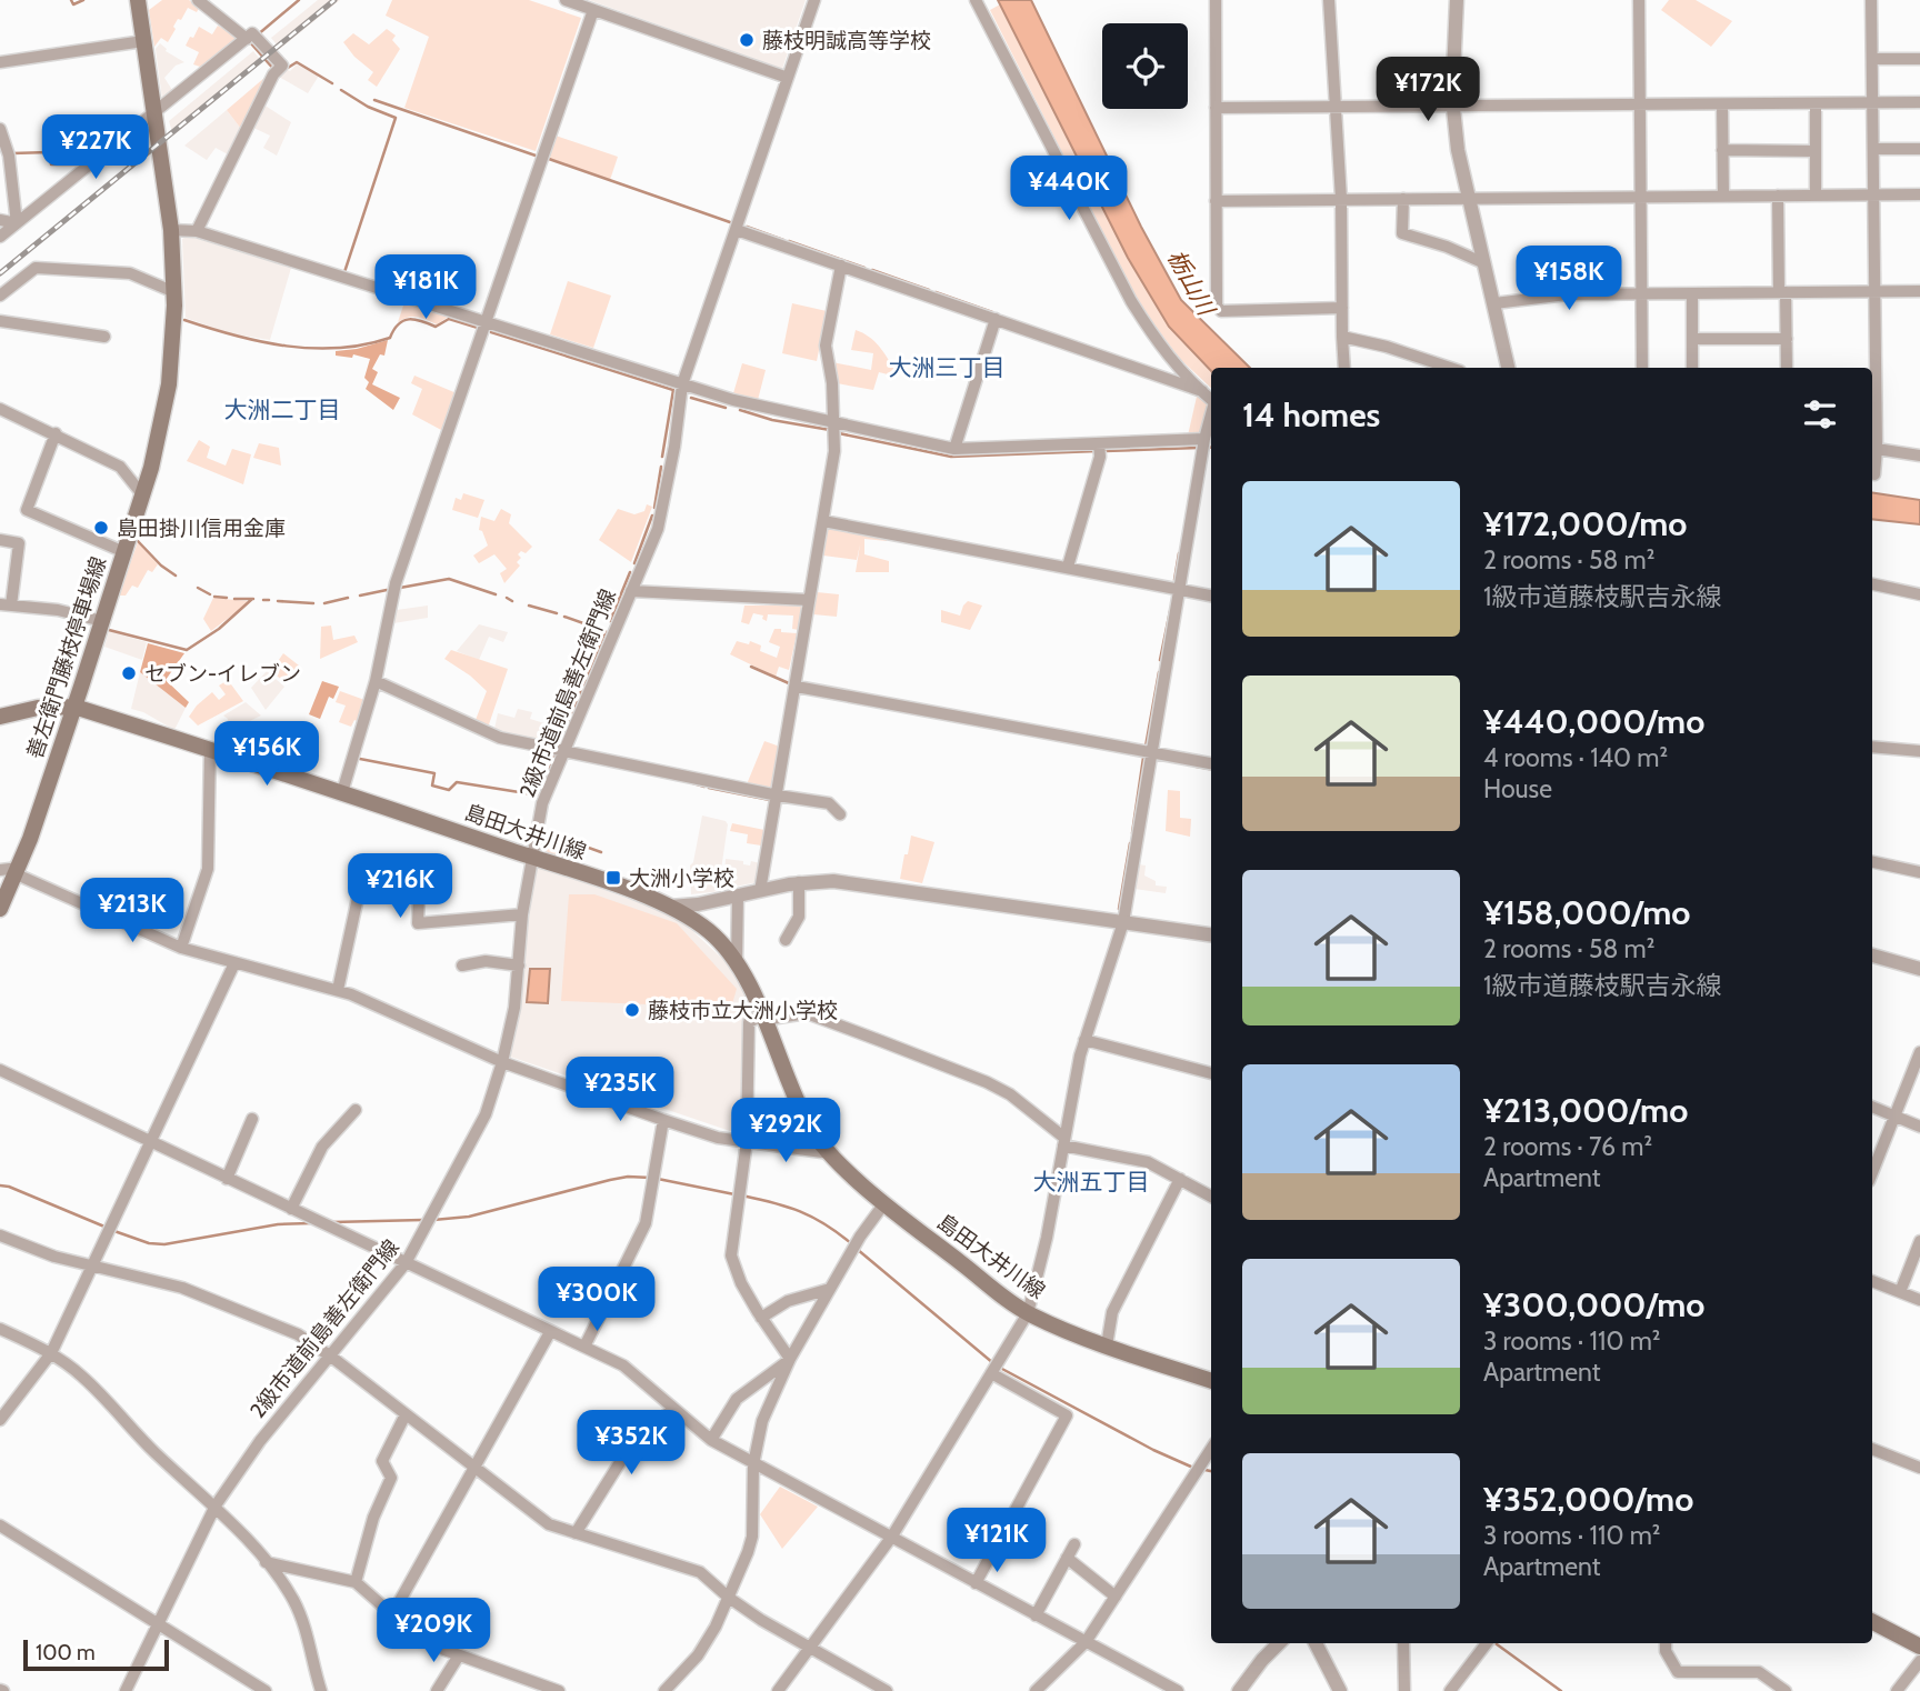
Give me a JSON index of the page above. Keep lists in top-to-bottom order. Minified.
{"streets":{"main road":["善左衛門藤枝停車場線","島田大井川線"],"street":["2級市道前島善左衛門線"]},"crossings":[["善左衛門藤枝停車場線","島田大井川線"],["2級市道前島善左衛門線","島田大井川線"]],"districts":["大洲三丁目","大洲二丁目","大洲五丁目"],"water":["栃山川"],"places":{"other":["藤枝明誠高等学校","島田掛川信用金庫","セブン-イレブン","藤枝市立大洲小学校"],"transit":["大洲小学校"]},"scale_bar":"100 m","page":{"price":["¥172K","¥227K","¥440K","¥158K","¥181K","¥156K","¥216K","¥213K","¥235K","¥292K","¥300K","¥352K","¥121K","¥209K"],"heading":"14 homes","list":[{"name":"¥172,000/mo","note":"2 rooms · 58 m² · 1級市道藤枝駅吉永線"},{"name":"¥440,000/mo","note":"4 rooms · 140 m² · House"},{"name":"¥158,000/mo","note":"2 rooms · 58 m² · 1級市道藤枝駅吉永線"},{"name":"¥213,000/mo","note":"2 rooms · 76 m² · Apartment"},{"name":"¥300,000/mo","note":"3 rooms · 110 m² · Apartment"},{"name":"¥352,000/mo","note":"3 rooms · 110 m² · Apartment"}],"scale":"100 m"}}
